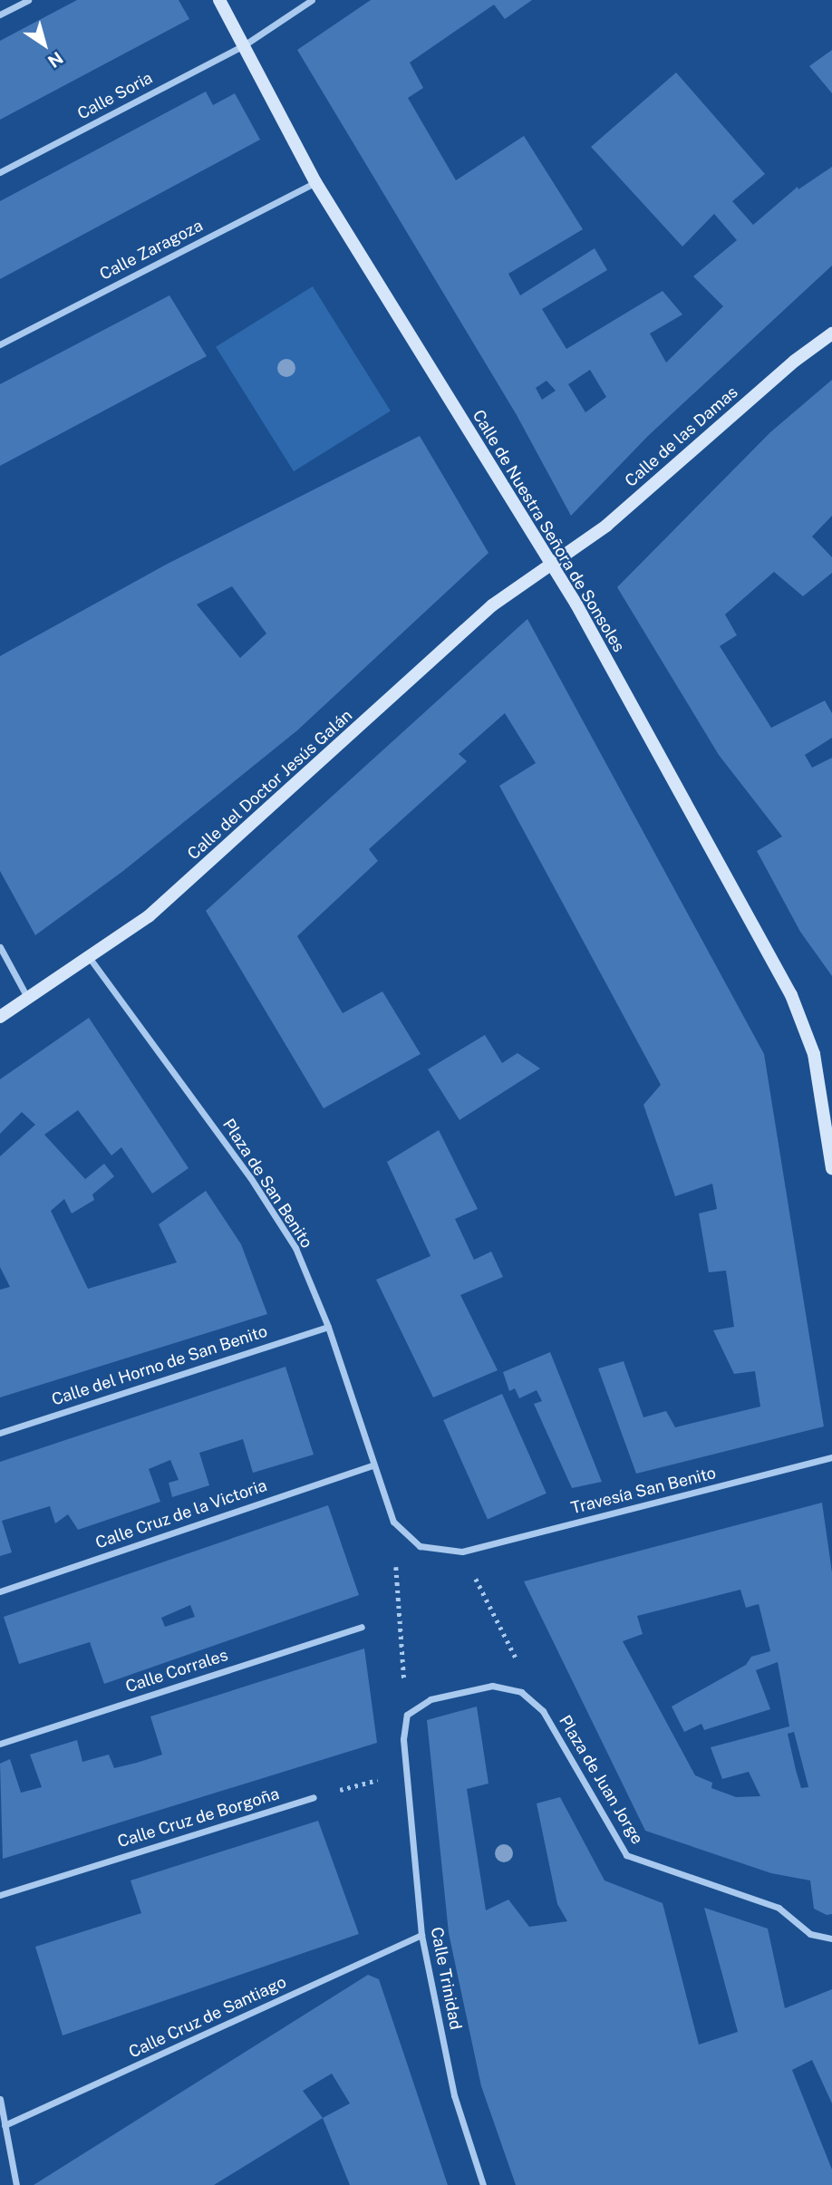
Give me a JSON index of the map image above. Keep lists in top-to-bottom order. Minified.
{"streets":{"street":["Calle Soria","Calle Zaragoza","Calle de las Damas","Calle de Nuestra Señora de Sonsoles","Calle del Doctor Jesús Galán","Plaza de San Benito","Calle del Horno de San Benito","Travesía San Benito","Calle Cruz de la Victoria","Calle Corrales","Plaza de Juan Jorge","Calle Cruz de Borgoña","Calle Trinidad","Calle Cruz de Santiago"]},"crossings":[["Calle Soria","Calle de Nuestra Señora de Sonsoles"],["Calle Zaragoza","Calle de Nuestra Señora de Sonsoles"],["Calle de las Damas","Calle de Nuestra Señora de Sonsoles"],["Calle de las Damas","Calle del Doctor Jesús Galán"],["Calle de Nuestra Señora de Sonsoles","Calle del Doctor Jesús Galán"],["Calle del Doctor Jesús Galán","Plaza de San Benito"],["Plaza de San Benito","Calle del Horno de San Benito"],["Plaza de San Benito","Travesía San Benito"],["Plaza de San Benito","Calle Cruz de la Victoria"],["Calle Trinidad","Calle Cruz de Santiago"]],"north":"bottom right"}
